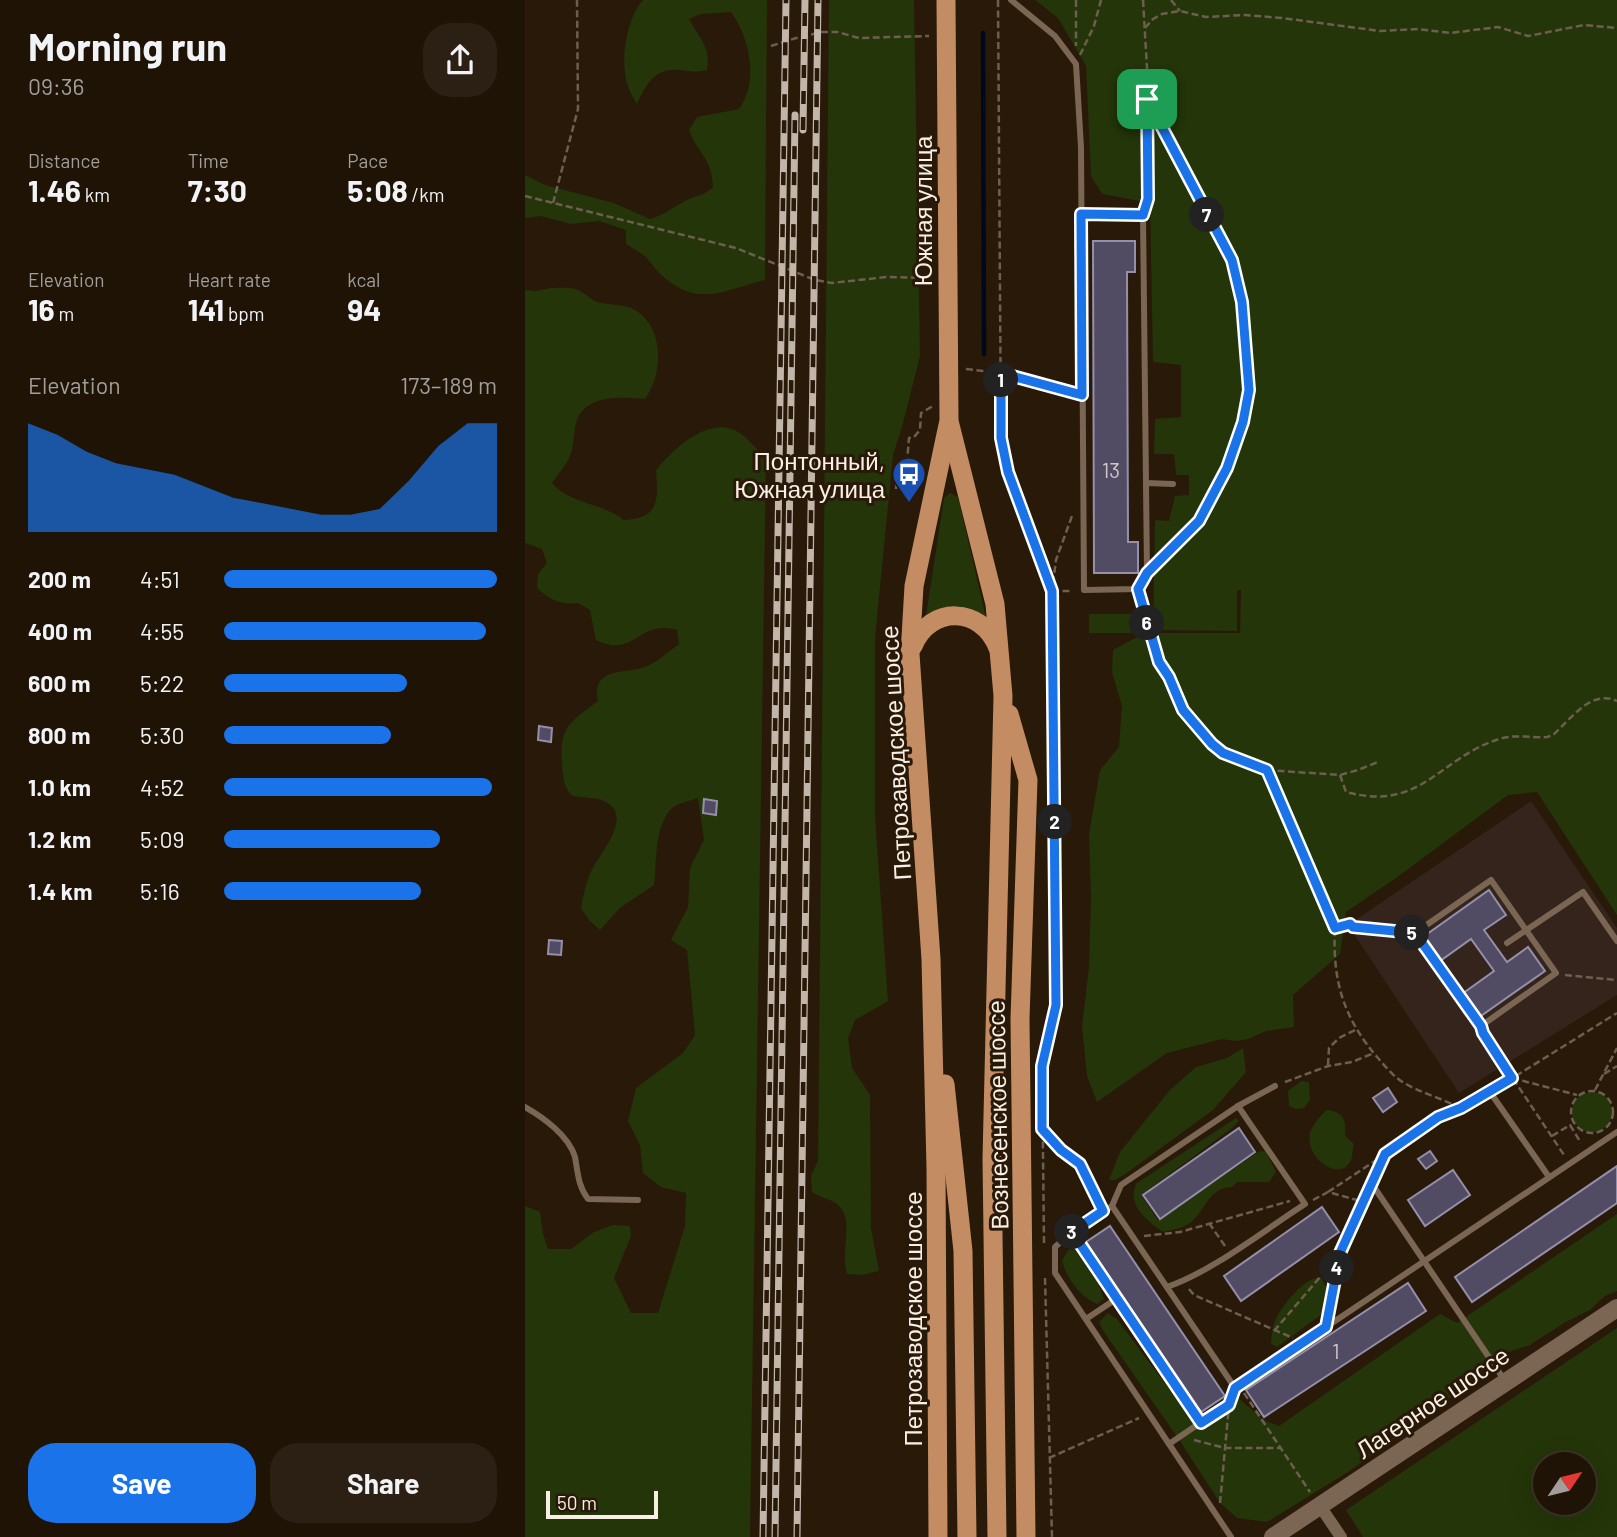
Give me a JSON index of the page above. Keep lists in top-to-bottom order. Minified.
{"streets":{"main road":["Южная улица","Петрозаводское шоссе","Вознесенское шоссе"],"street":["Лагерное шоссе"]},"crossings":[["Южная улица","Петрозаводское шоссе"],["Петрозаводское шоссе","Вознесенское шоссе"]],"places":{"bus stop":["Понтонный, Южная улица"]},"house_numbers":["13","1"],"scale_bar":"50 m","north":"top right","page":{"heading":["Morning run","09:36"],"stats":[["Distance","1.46 km"],["Time","7:30"],["Pace","5:08 /km"],["Elevation","16 m"],["Heart rate","141 bpm"],["kcal","94"]],"pins":["7","1","6","2","5","3","4"],"chart":["Elevation","173–189 m"],"list":[{"name":"200 m","note":"4:51"},{"name":"400 m","note":"4:55"},{"name":"600 m","note":"5:22"},{"name":"800 m","note":"5:30"},{"name":"1.0 km","note":"4:52"},{"name":"1.2 km","note":"5:09"},{"name":"1.4 km","note":"5:16"}],"buttons":["Save","Share"],"scale":"50 m"}}
